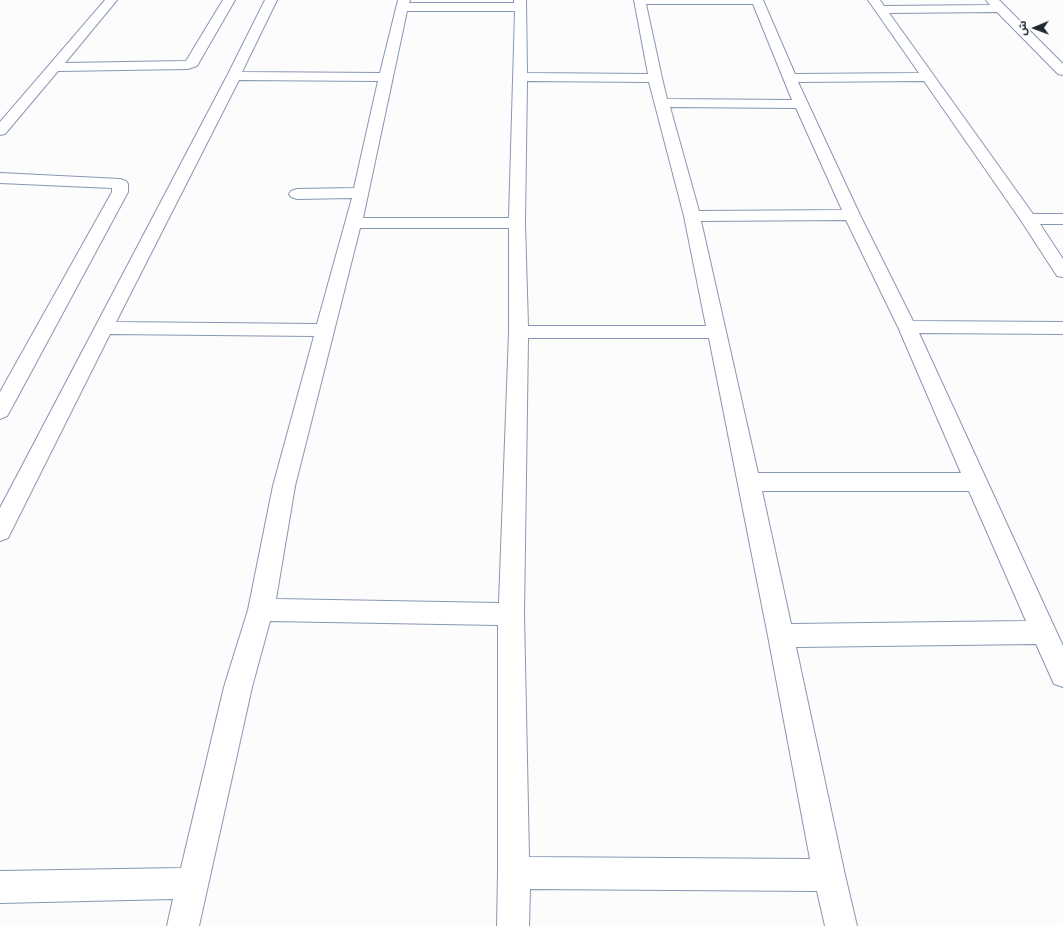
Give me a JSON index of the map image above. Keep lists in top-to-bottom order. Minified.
{"north":"left"}
